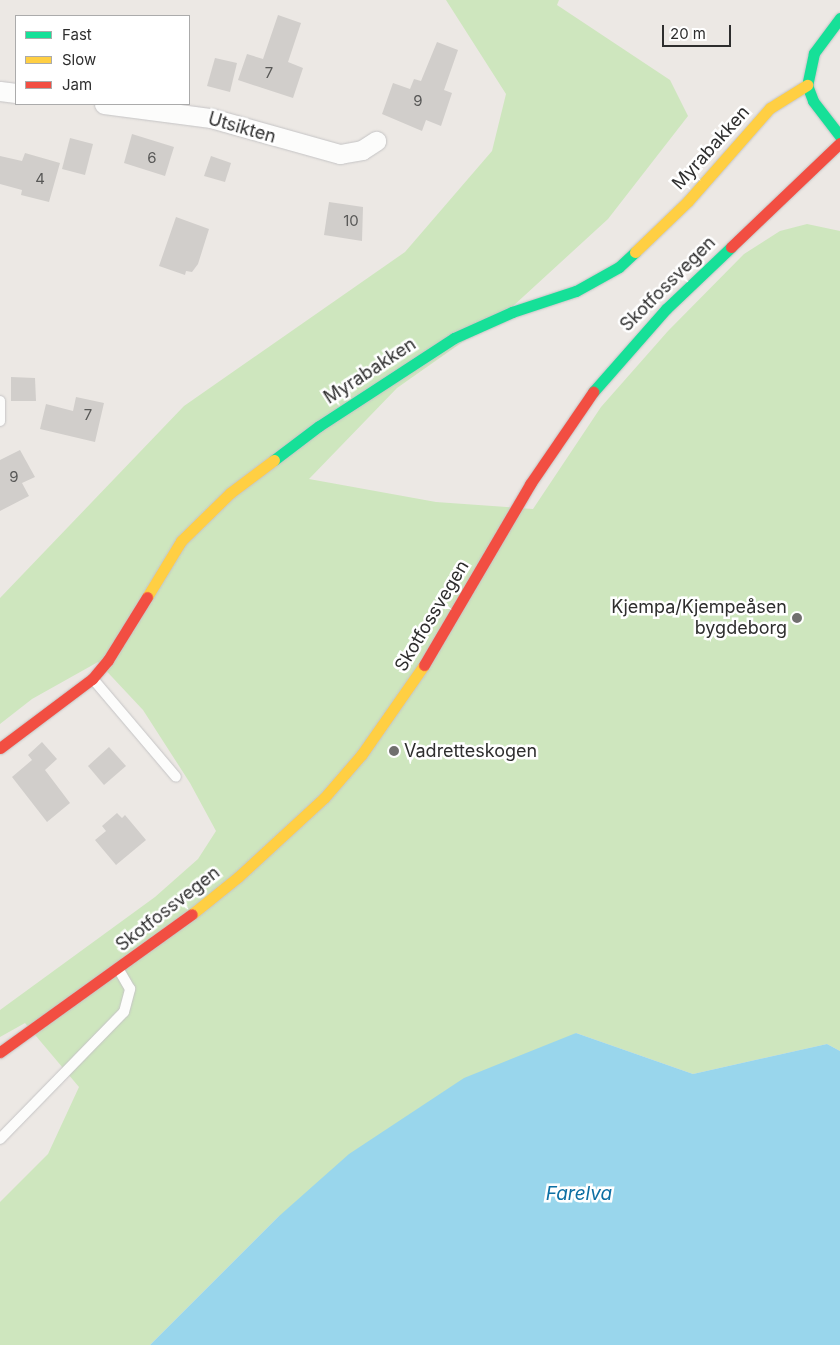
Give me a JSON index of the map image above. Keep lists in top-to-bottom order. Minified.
{"streets":{"main road":["Myrabakken","Skotfossvegen"],"street":["Utsikten"]},"water":["Farelva"],"places":["Kjempa/Kjempeåsen bygdeborg","Vadretteskogen"],"house_numbers":["7","9","6","4","10","7","9"],"legend":["Fast","Slow","Jam"],"scale_bar":"20 m"}
